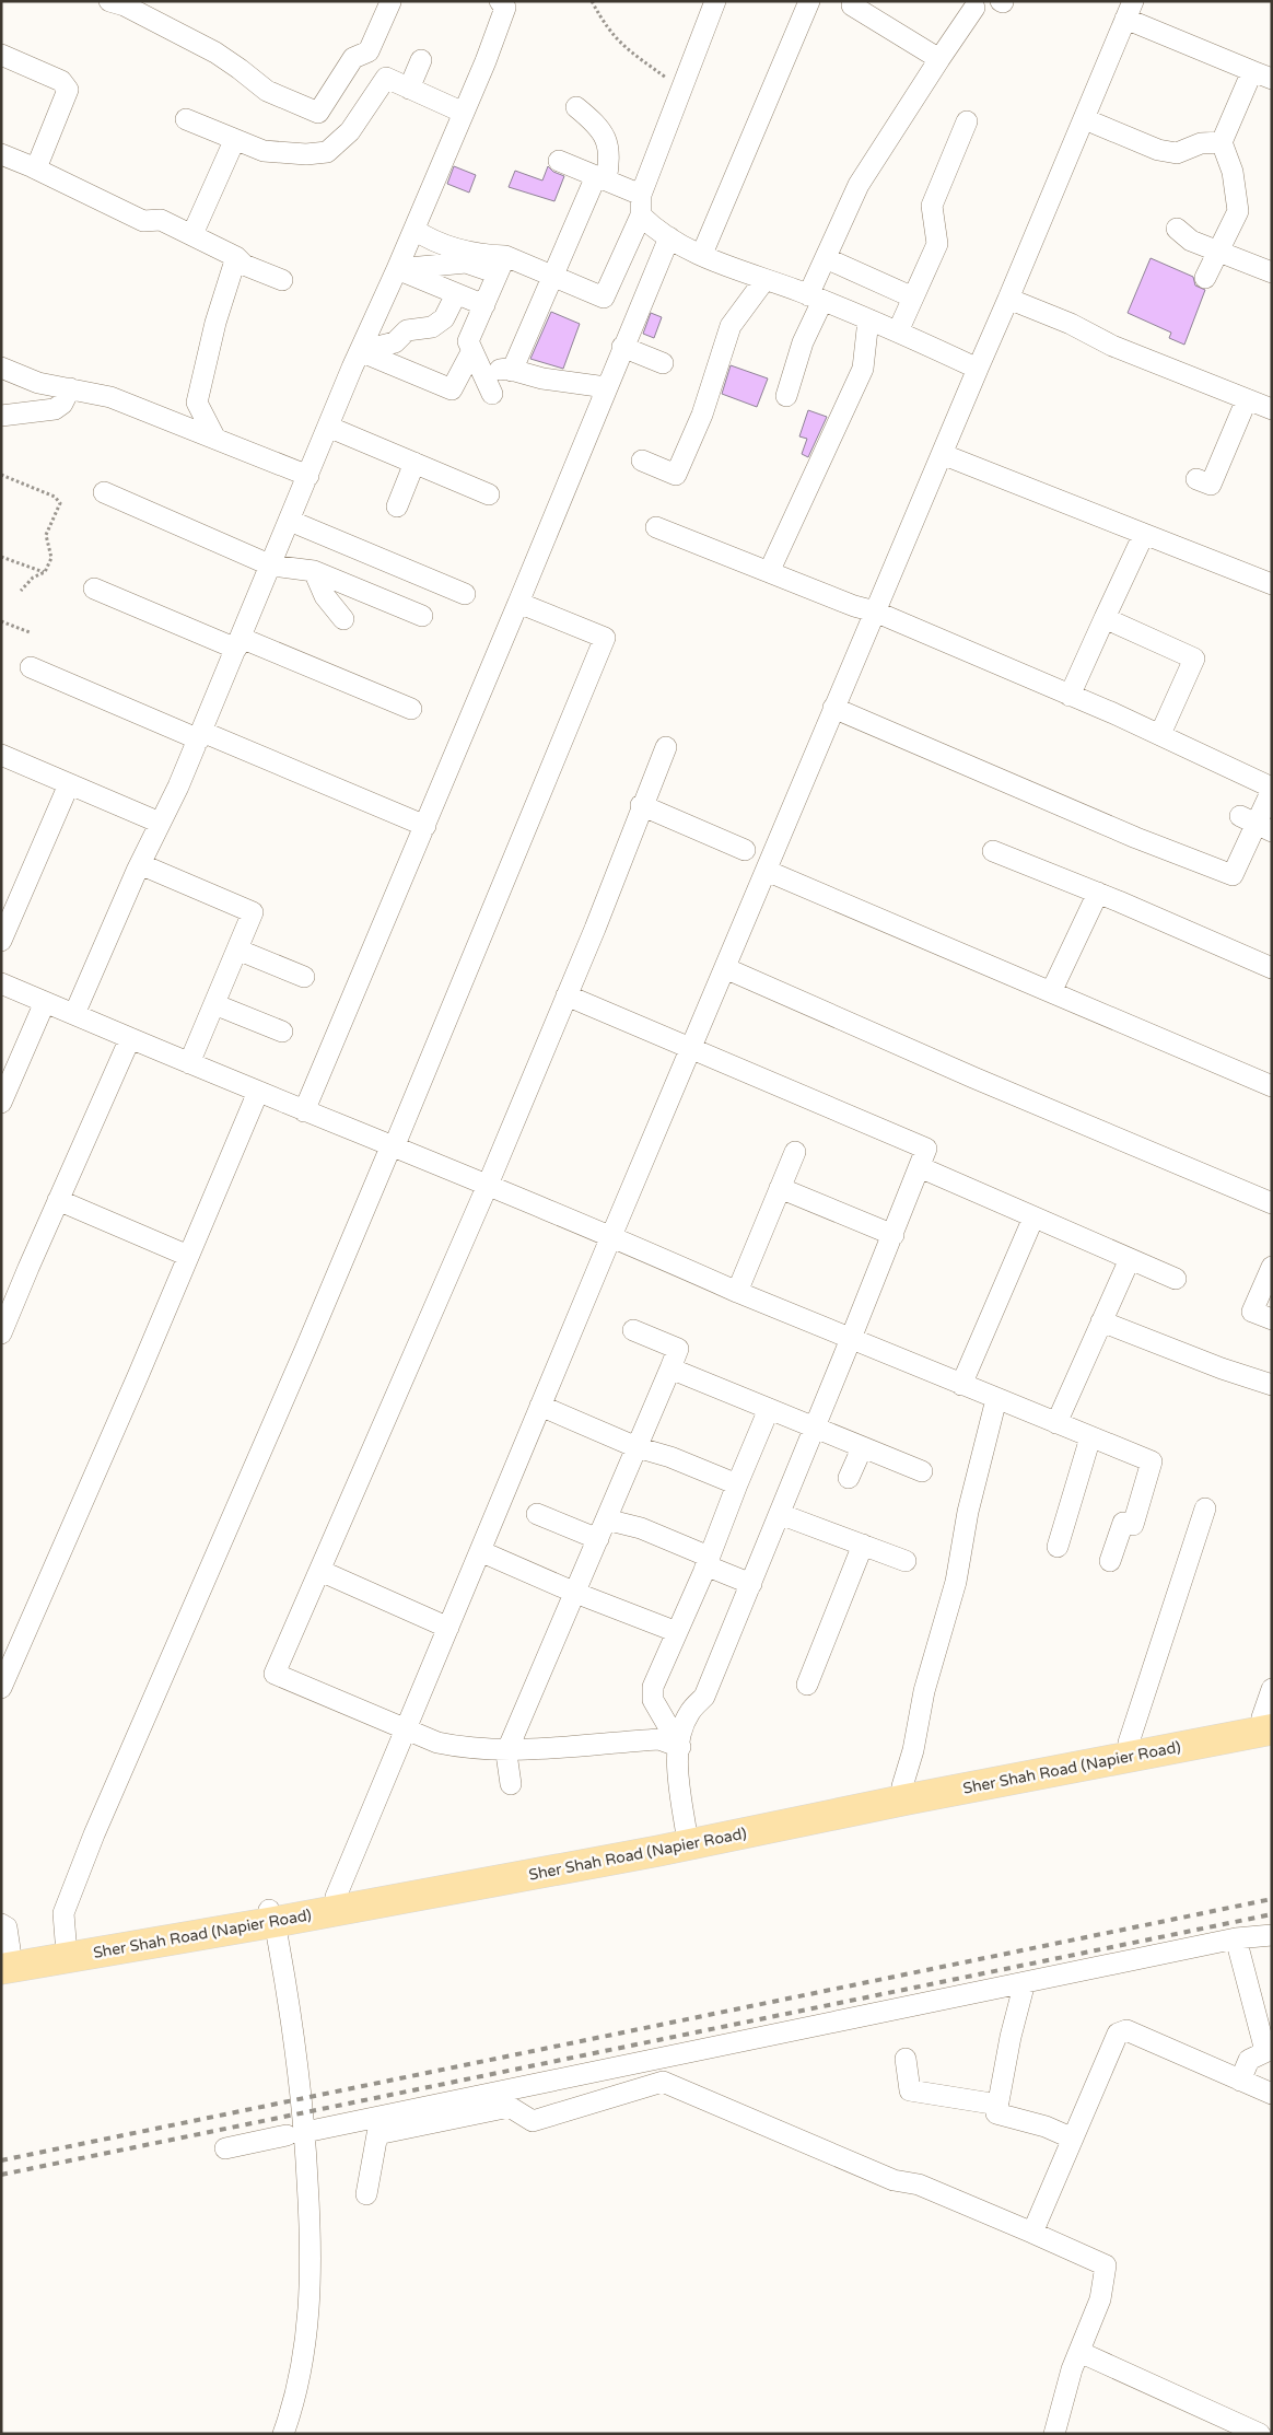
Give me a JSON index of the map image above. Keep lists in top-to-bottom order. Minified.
{"streets":{"main road":["Sher Shah Road (Napier Road)"]}}
